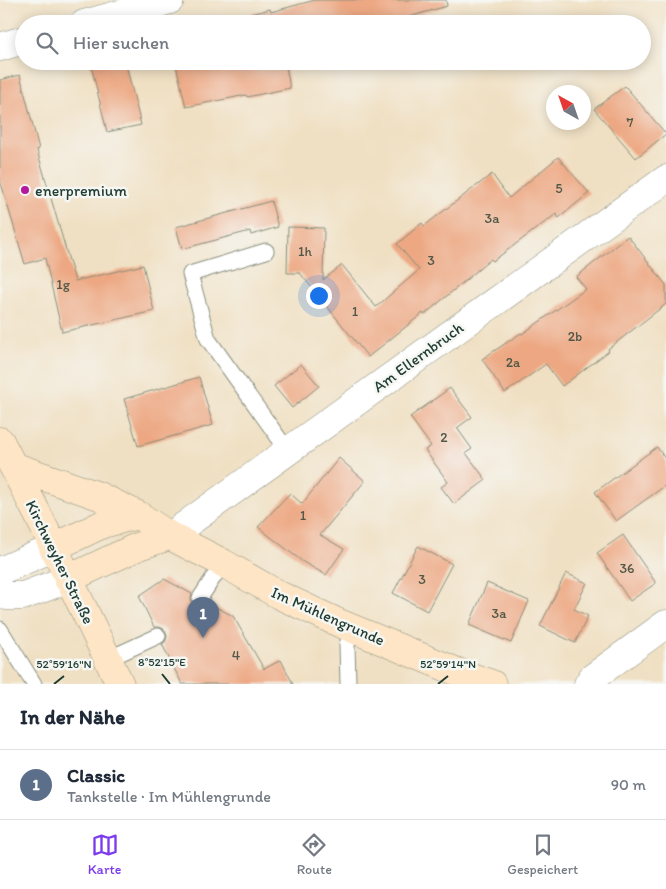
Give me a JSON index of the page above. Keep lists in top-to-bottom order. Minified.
{"streets":{"main road":["Kirchweyher Straße","Im Mühlengrunde"],"street":["Am Ellernbruch"]},"crossings":[["Am Ellernbruch","Im Mühlengrunde"],["Kirchweyher Straße","Im Mühlengrunde"]],"places":["enerpremium"],"house_numbers":["7","5","3a","1h","3","1g","1","2b","2a","2","1","36","3","3a","4"],"north":"top left","page":{"search":"Hier suchen","pins":"1","heading":"In der Nähe","list":[{"mark":"1","name":"Classic","note":"Tankstelle · Im Mühlengrunde","value":"90 m"}],"nav":["Karte","Route","Gespeichert"]},"coordinates":["8°52'15\"E","52°59'16\"N","52°59'14\"N"]}
